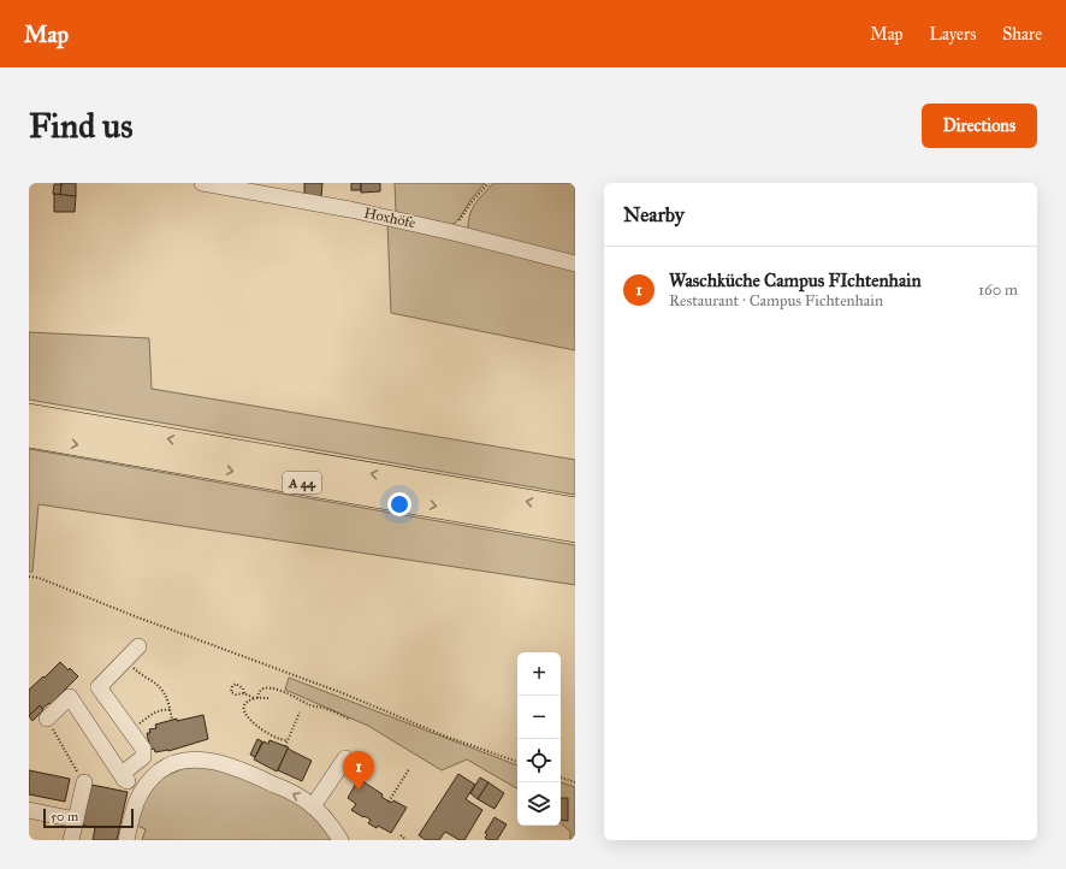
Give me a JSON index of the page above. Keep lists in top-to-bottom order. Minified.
{"streets":{"highway":["A 44"],"street":["Hoxhöfe"]},"scale_bar":"50 m","page":{"header":"Map","nav":["Map","Layers","Share"],"buttons":"Directions","title":"Find us","heading":"Nearby","list":[{"mark":"1","name":"Waschküche Campus FIchtenhain","note":"Restaurant · Campus Fichtenhain","value":"160 m"}],"map_buttons":["+","−"],"pins":"1","scale":"50 m"}}
